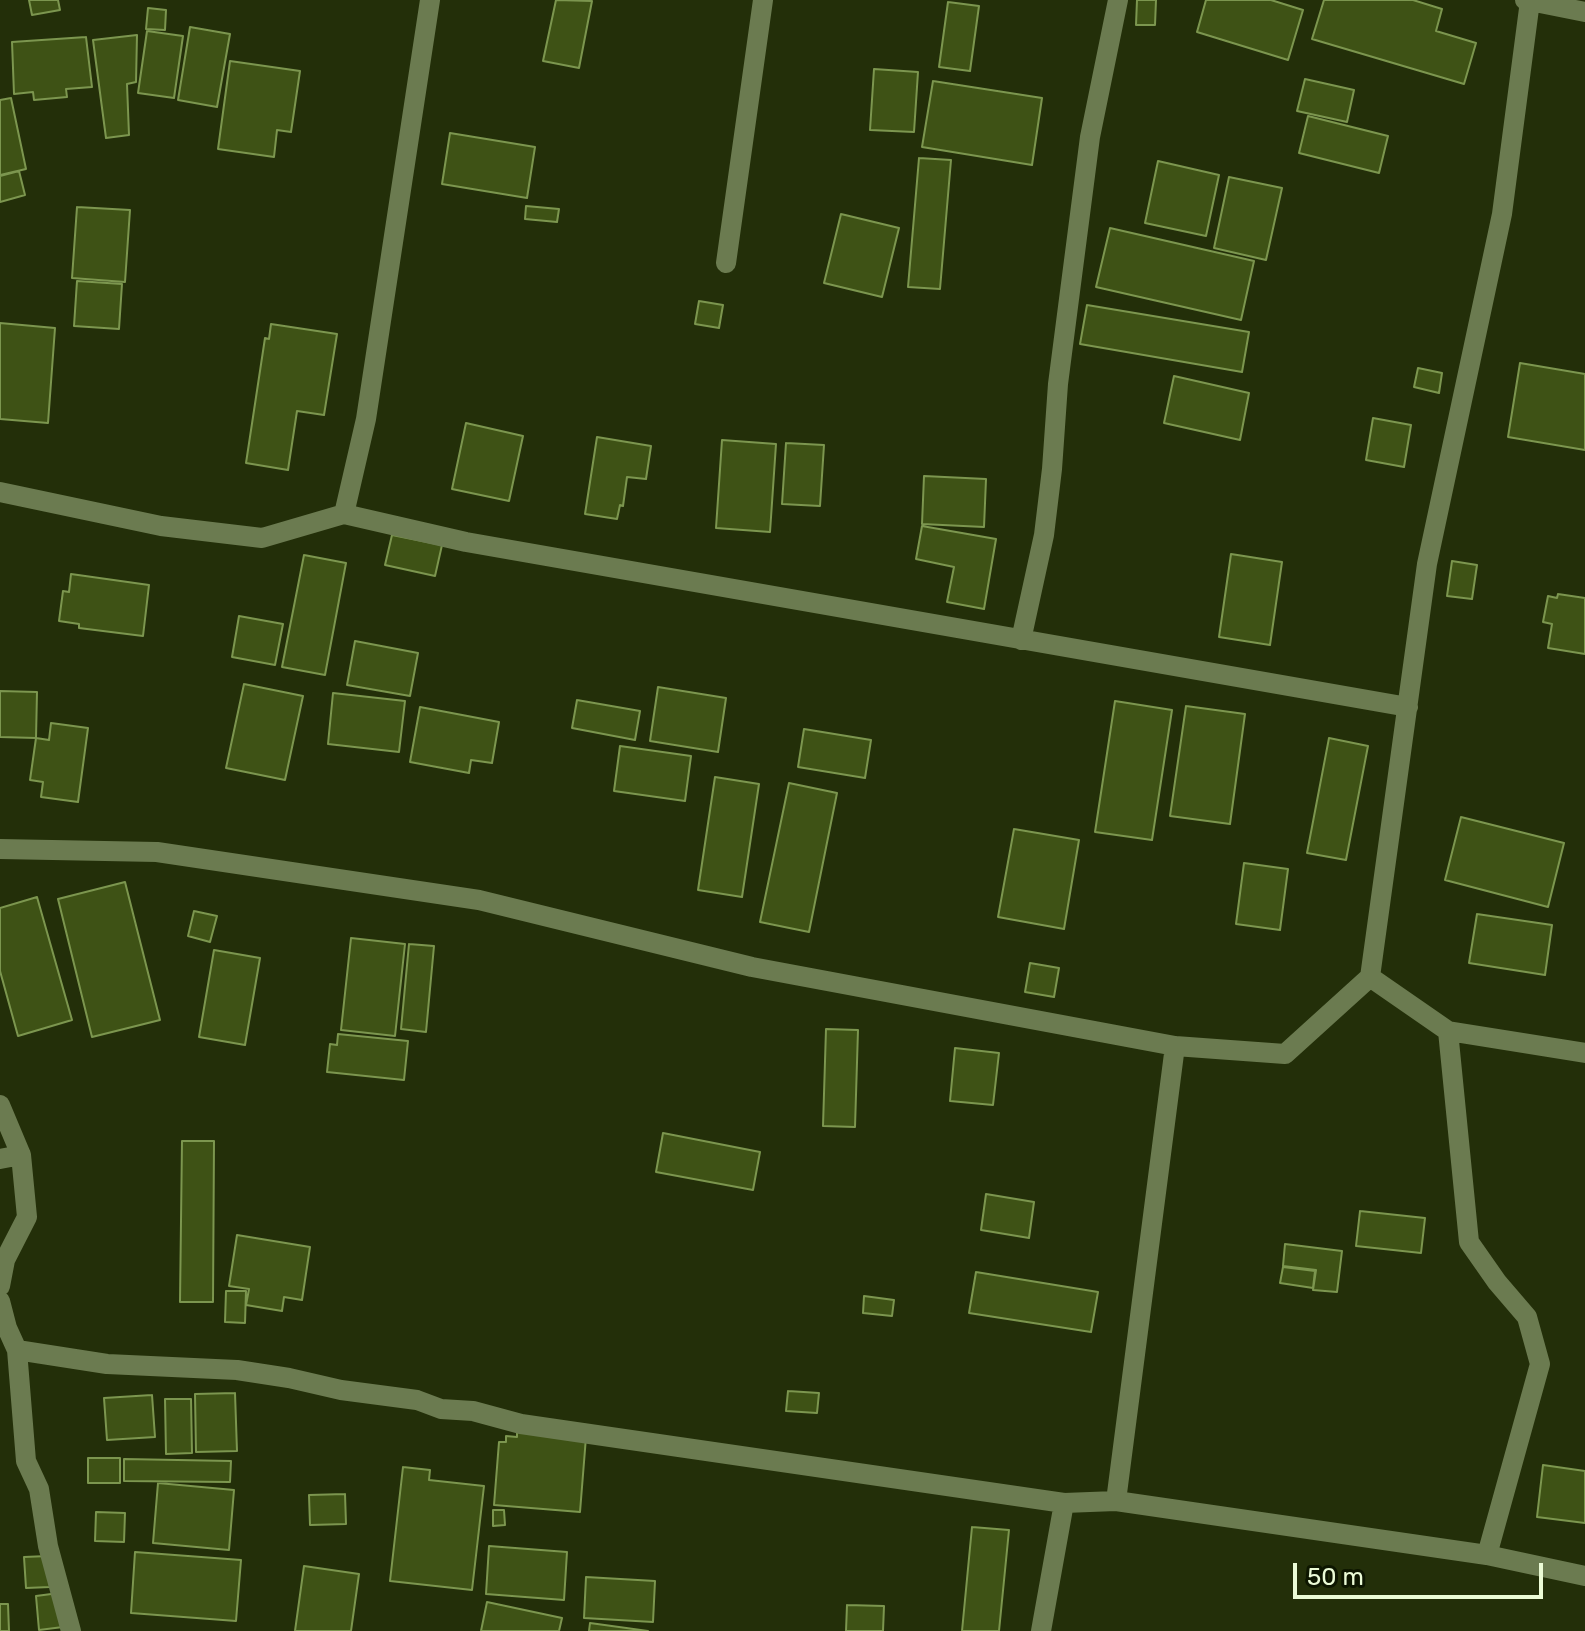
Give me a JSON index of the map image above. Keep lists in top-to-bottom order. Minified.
{"scale_bar":"50 m"}
